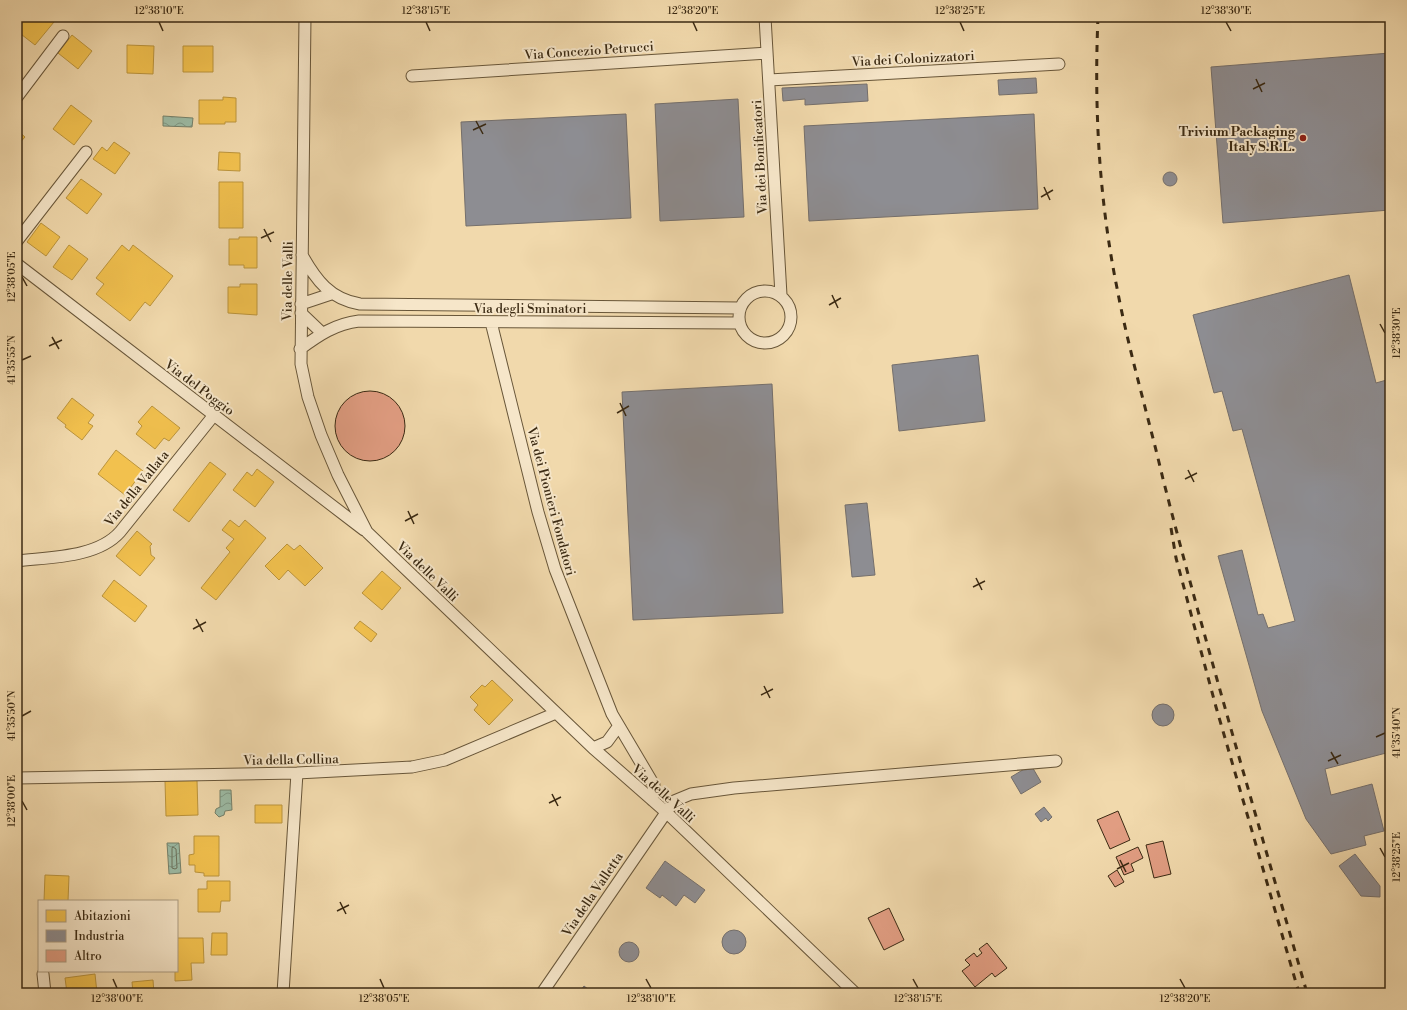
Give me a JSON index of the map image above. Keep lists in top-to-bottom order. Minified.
{"streets":{"street":["Via Concezio Petrucci","Via dei Colonizzatori","Via dei Bonificatori","Via delle Valli","Via degli Sminatori","Via del Poggio","Via della Vallata","Via dei Pionieri Fondatori","Via della Collina","Via della Valletta"]},"crossings":[["Via Concezio Petrucci","Via dei Bonificatori"],["Via dei Colonizzatori","Via dei Bonificatori"],["Via dei Bonificatori","Via degli Sminatori"],["Via delle Valli","Via degli Sminatori"],["Via delle Valli","Via del Poggio"],["Via delle Valli","Via dei Pionieri Fondatori"],["Via delle Valli","Via della Collina"],["Via delle Valli","Via della Valletta"],["Via degli Sminatori","Via dei Pionieri Fondatori"],["Via del Poggio","Via della Vallata"]],"places":["Trivium Packaging Italy S.R.L."],"legend":["Abitazioni","Industria","Altro"],"coordinates":["12°38'10\"E","12°38'15\"E","12°38'20\"E","12°38'25\"E","12°38'30\"E","12°38'05\"E","41°35'55\"N","41°35'50\"N","41°35'40\"N","12°38'00\"E"]}
